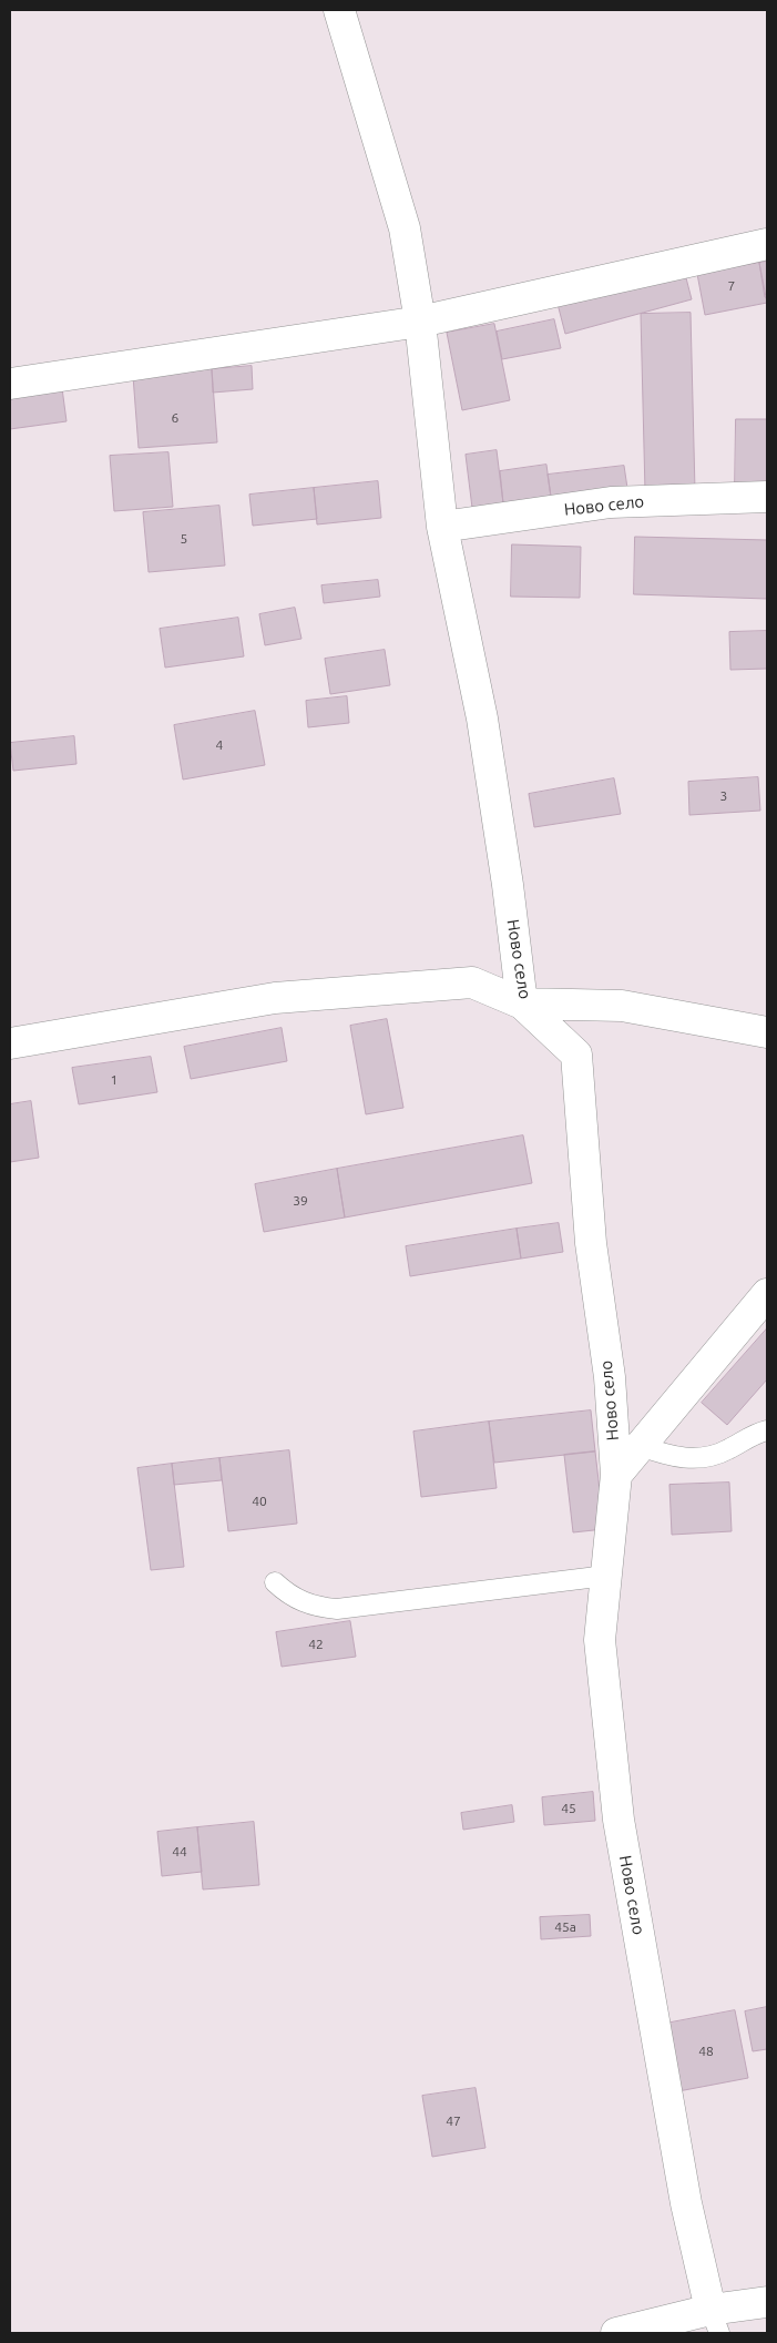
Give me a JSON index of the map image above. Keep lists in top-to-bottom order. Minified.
{"streets":{"street":["Ново село"]},"house_numbers":["7","6","5","4","3","1","39","40","42","45","44","45a","48","47"]}
